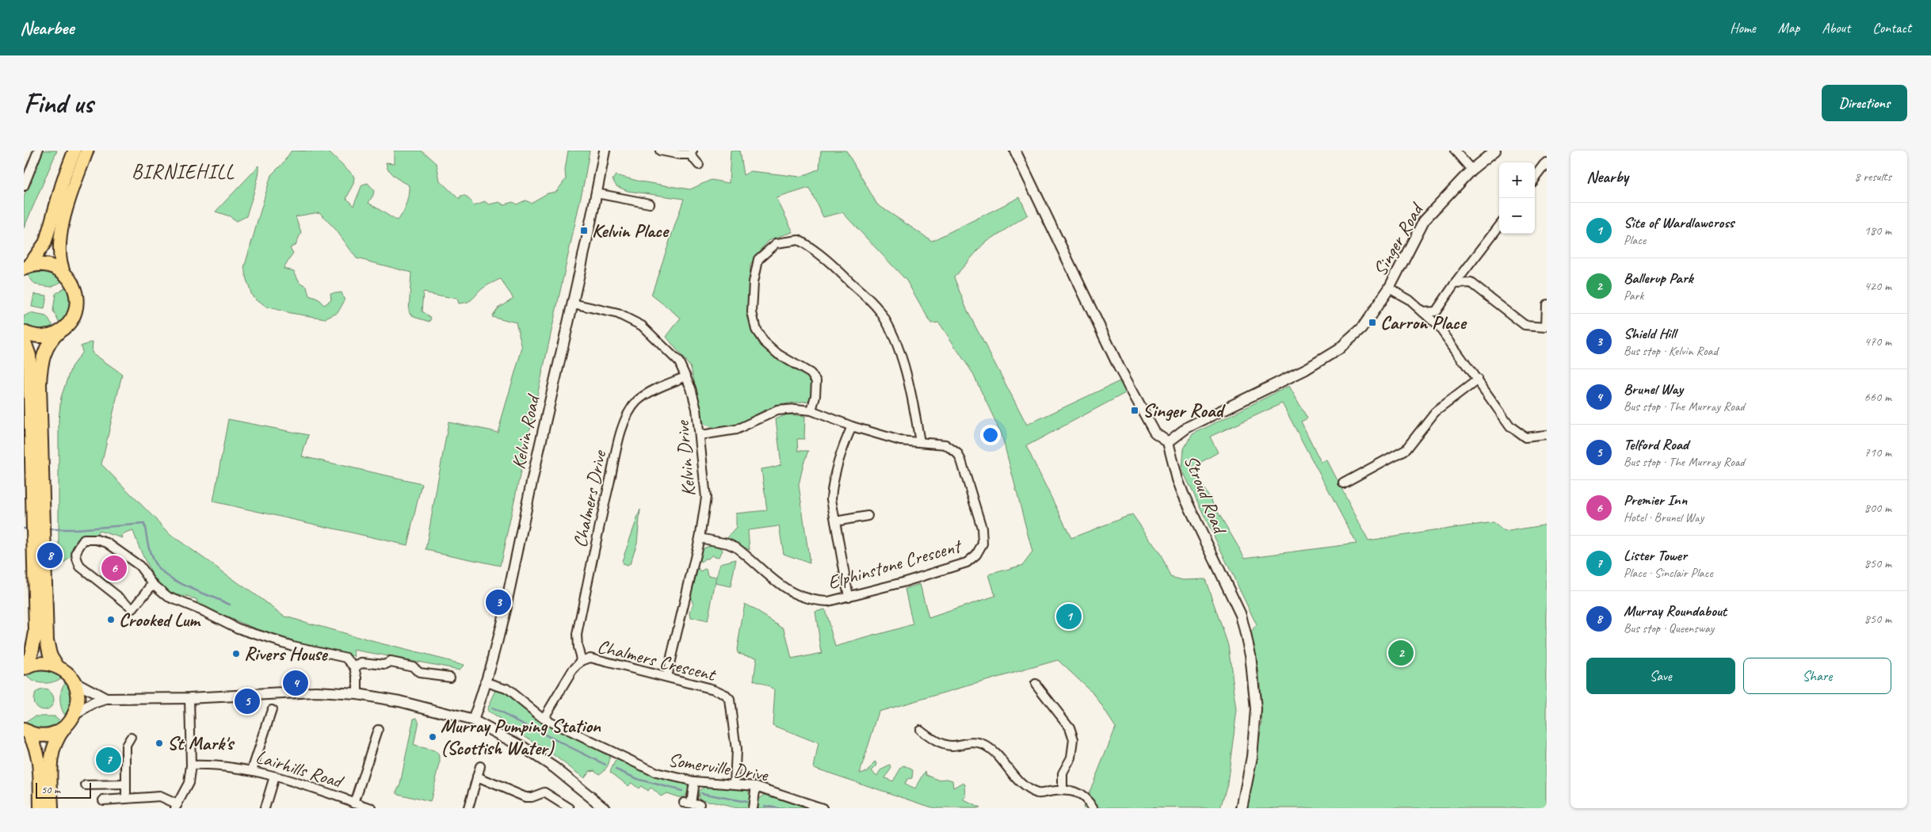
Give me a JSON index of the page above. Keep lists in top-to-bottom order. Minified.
{"streets":{"street":["Singer Road","Kelvin Road","Kelvin Drive","Stroud Road","Chalmers Drive","Elphinstone Crescent","Chalmers Crescent","Somerville Drive","Lairhills Road"]},"crossings":[["Singer Road","Stroud Road"],["Kelvin Road","Kelvin Drive"],["Kelvin Road","Somerville Drive"],["Kelvin Drive","Chalmers Drive"],["Kelvin Drive","Elphinstone Crescent"],["Kelvin Drive","Chalmers Crescent"],["Chalmers Drive","Chalmers Crescent"],["Chalmers Crescent","Somerville Drive"]],"districts":["BIRNIEHILL"],"places":{"transit":["Kelvin Place","Carron Place","Singer Road"],"other":["Crooked Lum","Rivers House","Murray Pumping Station (Scottish Water)","St Mark's"]},"scale_bar":"50 m","page":{"header":"Nearbee","nav":["Home","Map","About","Contact"],"buttons":["Directions",["Save","Share"]],"title":"Find us","heading":["Nearby","8 results"],"map_buttons":["+","−"],"list":[{"mark":"1","name":"Site of Wardlawcross","note":"Place","value":"180 m"},{"mark":"2","name":"Ballerup Park","note":"Park","value":"420 m"},{"mark":"3","name":"Shield Hill","note":"Bus stop · Kelvin Road","value":"470 m"},{"mark":"4","name":"Brunel Way","note":"Bus stop · The Murray Road","value":"660 m"},{"mark":"5","name":"Telford Road","note":"Bus stop · The Murray Road","value":"710 m"},{"mark":"6","name":"Premier Inn","note":"Hotel · Brunel Way","value":"800 m"},{"mark":"7","name":"Lister Tower","note":"Place · Sinclair Place","value":"850 m"},{"mark":"8","name":"Murray Roundabout","note":"Bus stop · Queensway","value":"850 m"}],"pins":["8","6","3","1","2","4","5","7"],"scale":"50 m"}}
